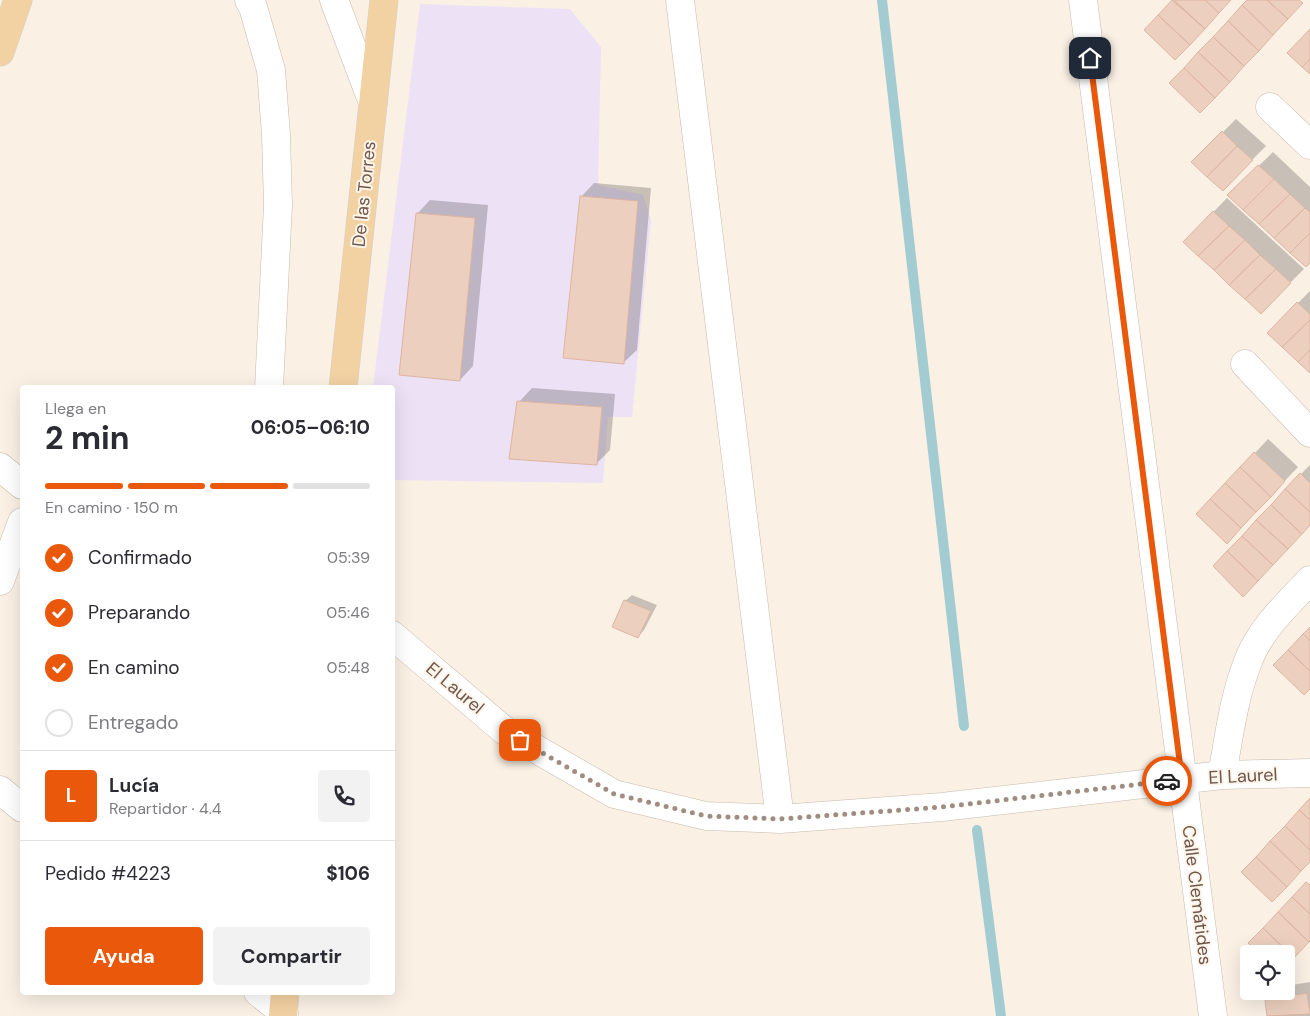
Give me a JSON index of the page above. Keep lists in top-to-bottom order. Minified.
{"streets":{"main road":["De las Torres"],"street":["El Laurel","Calle Clemátides"]},"crossings":[["El Laurel","Calle Clemátides"]],"page":{"heading":["2 min","Llega en","06:05–06:10"],"panel":["Lucía","Repartidor · 4.4","Pedido #4223","$106"],"bar":"En camino · 150 m","list":[["Confirmado","05:39"],["Preparando","05:46"],["En camino","05:48"],"Entregado"],"round":"L","buttons":["Ayuda","Compartir"]}}
